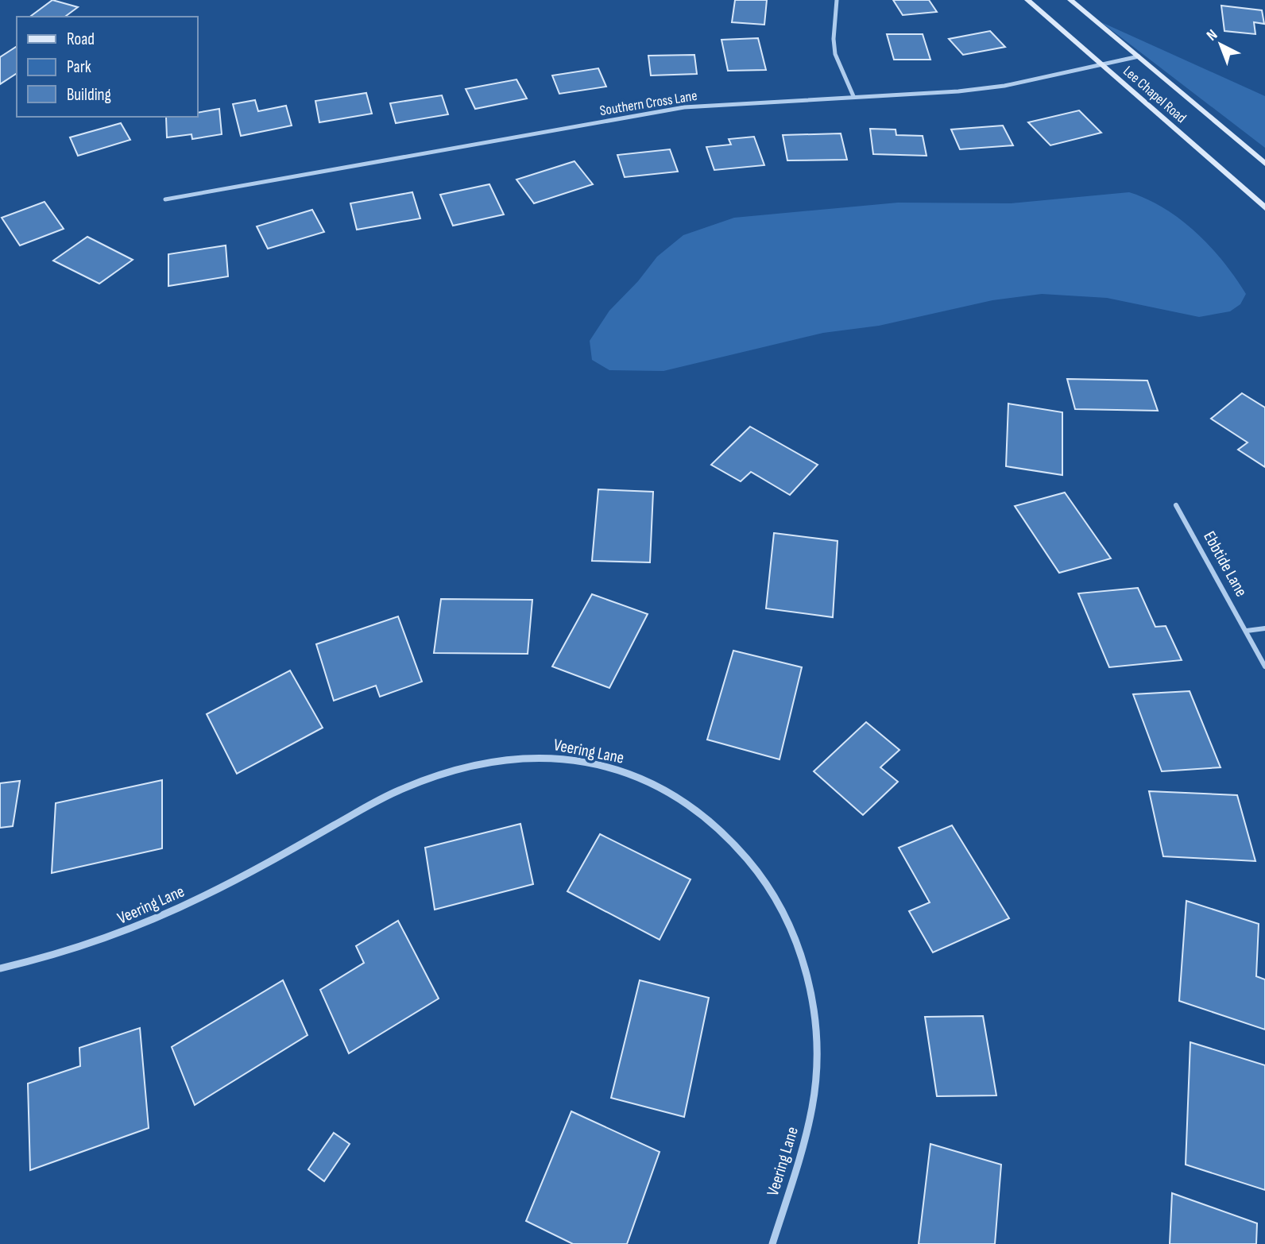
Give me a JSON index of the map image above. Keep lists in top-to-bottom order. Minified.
{"streets":{"main road":["Lee Chapel Road"],"street":["Southern Cross Lane","Ebbtide Lane","Veering Lane"]},"crossings":[["Lee Chapel Road","Southern Cross Lane"]],"legend":["Road","Park","Building"],"north":"top left"}
